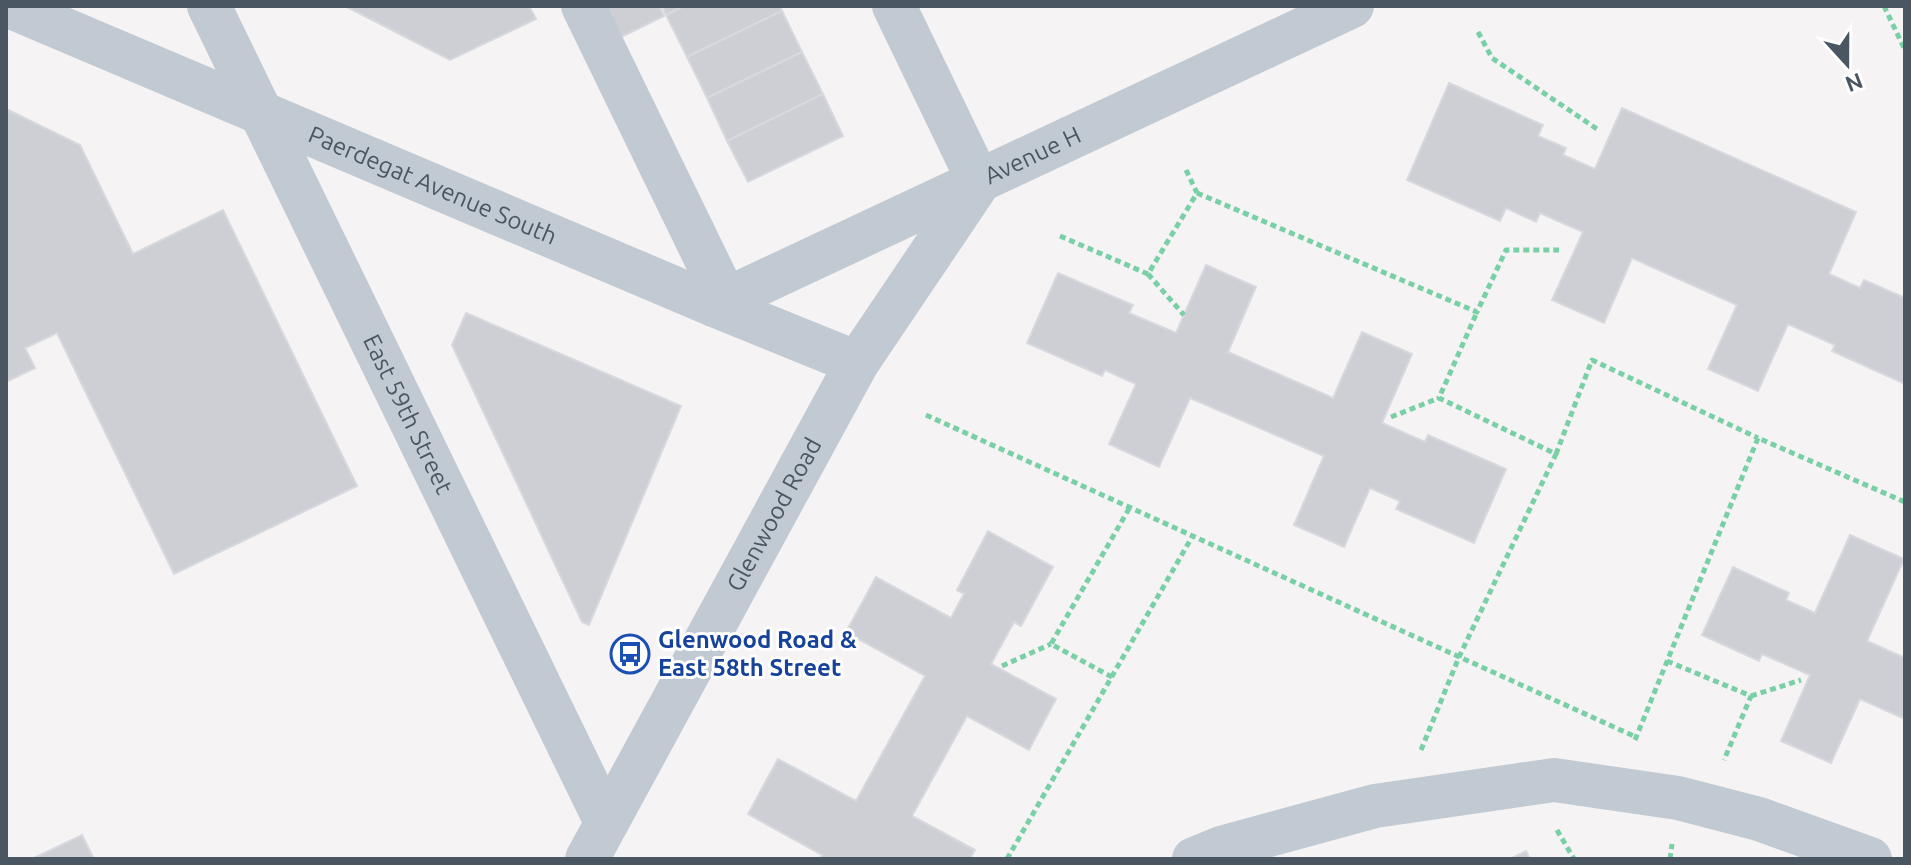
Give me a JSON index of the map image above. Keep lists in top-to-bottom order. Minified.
{"streets":{"street":["Avenue H","Paerdegat Avenue South","East 59th Street","Glenwood Road"]},"crossings":[["Avenue H","Paerdegat Avenue South"],["Avenue H","Glenwood Road"],["Paerdegat Avenue South","East 59th Street"],["Paerdegat Avenue South","Glenwood Road"],["East 59th Street","Glenwood Road"]],"places":{"bus stop":["Glenwood Road & East 58th Street"]},"north":"bottom"}
